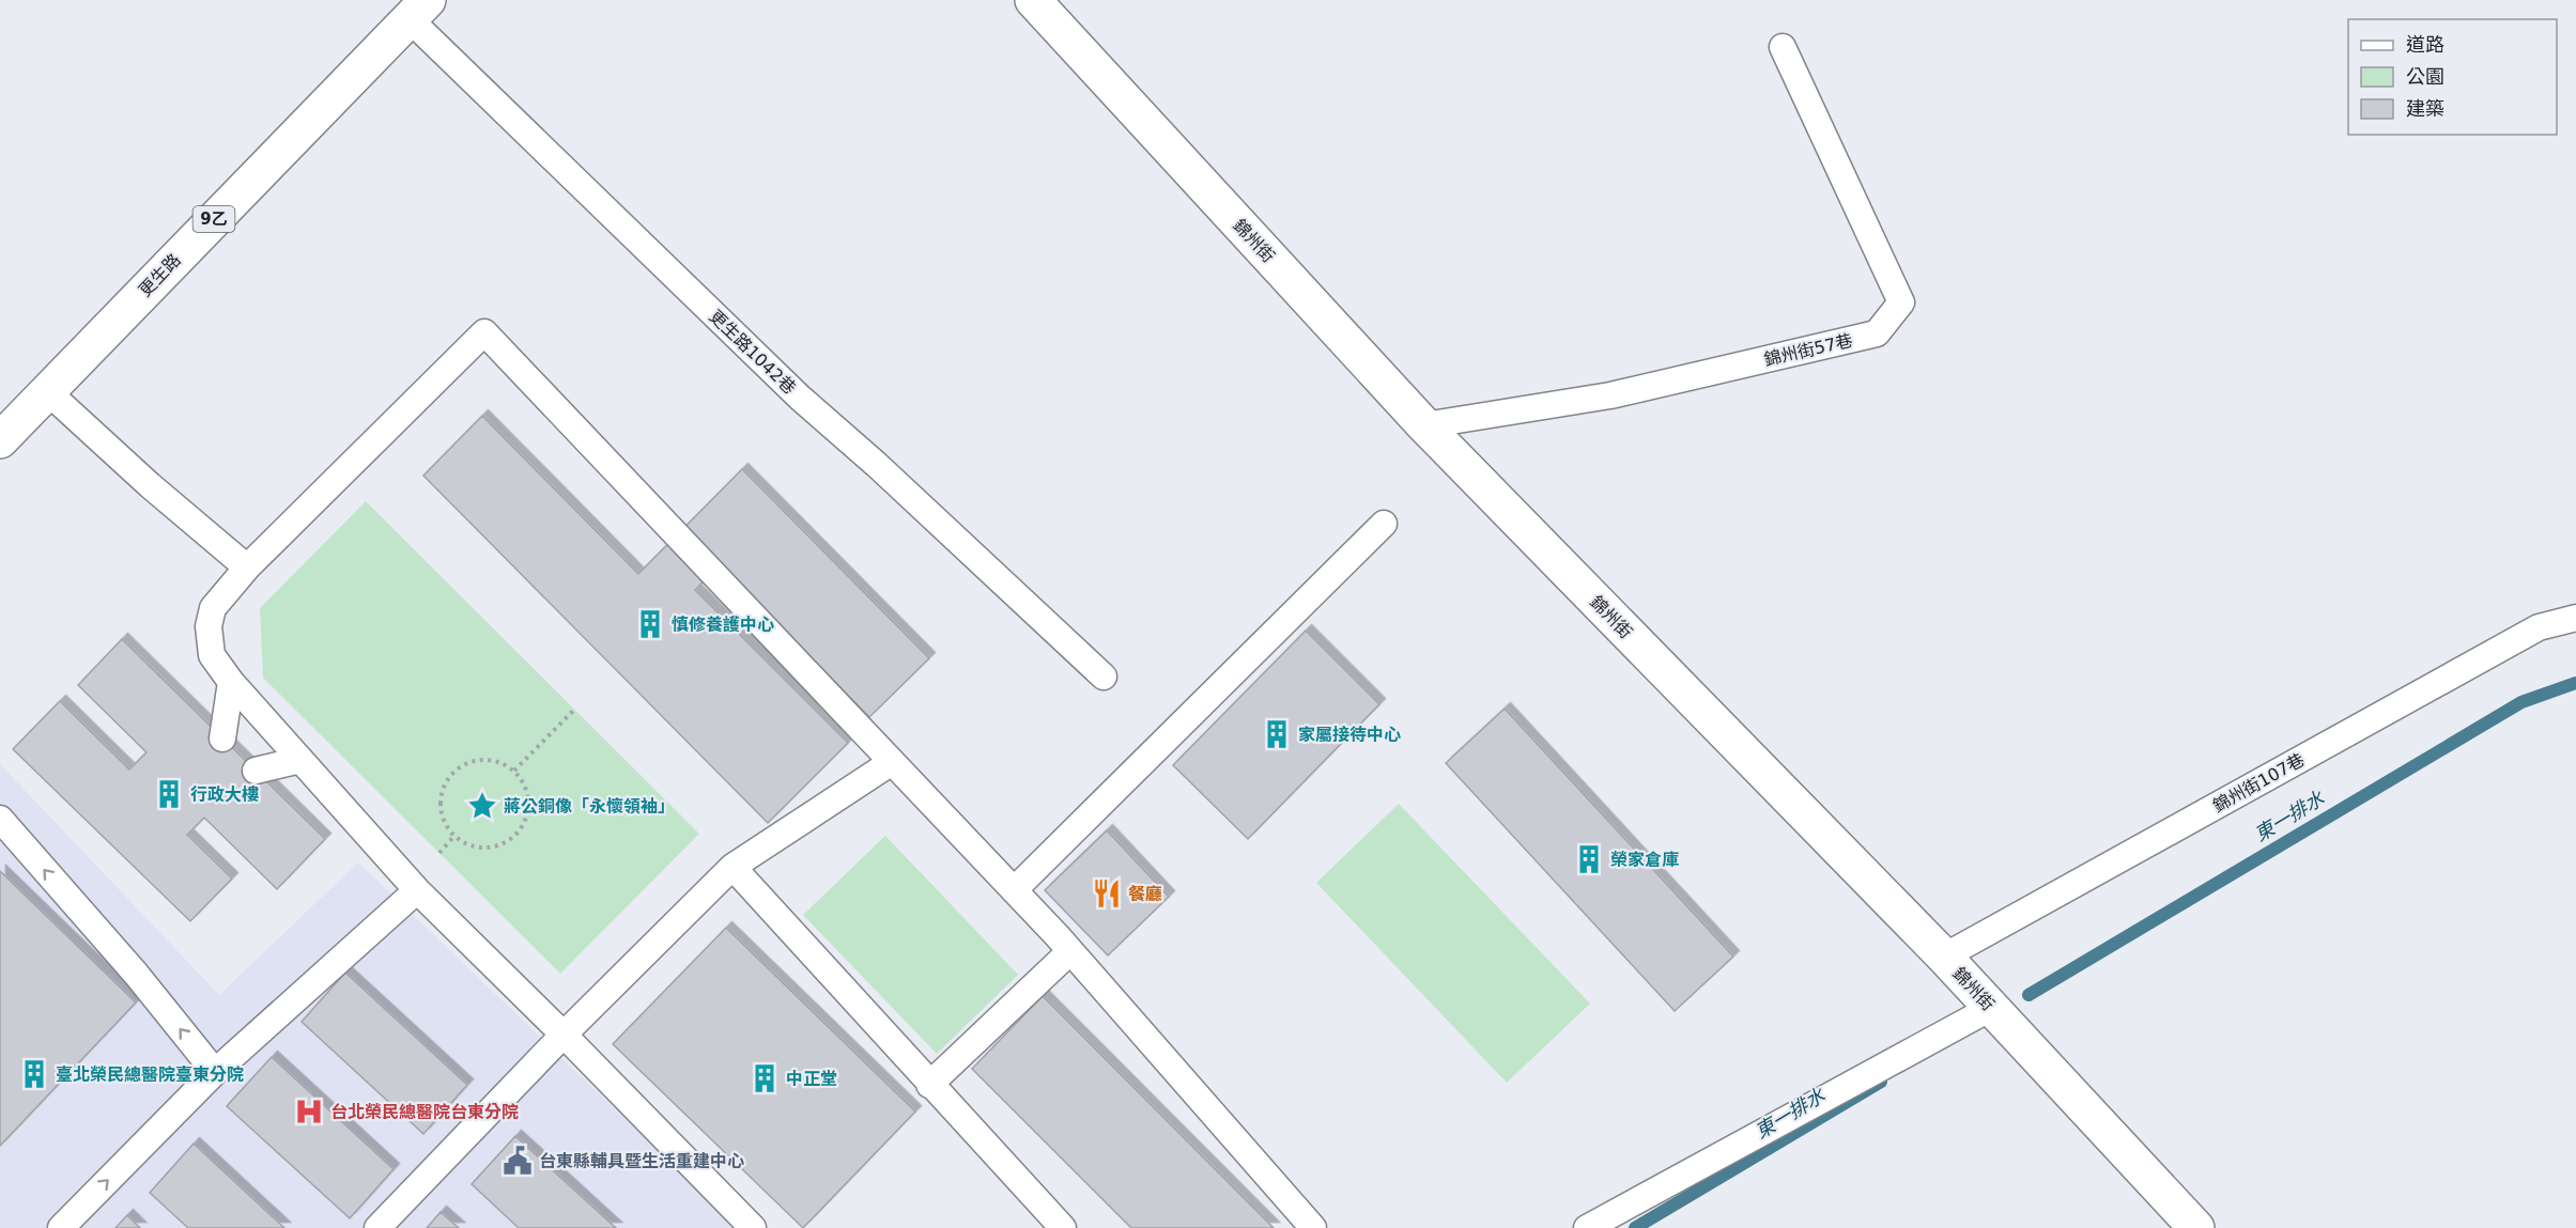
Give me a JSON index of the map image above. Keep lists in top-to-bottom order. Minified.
{"streets":{"street":["9乙","錦州街","更生路"],"lane":["錦州街57巷","更生路1042巷","錦州街107巷"]},"crossings":[["錦州街","錦州街57巷"],["錦州街","錦州街107巷"],["更生路","更生路1042巷"]],"water":["東一排水"],"places":{"building":["慎修養護中心","家屬接待中心","行政大樓","榮家倉庫","臺北榮民總醫院臺東分院","中正堂"],"place":["蔣公銅像「永懷領袖」"],"restaurant":["餐廳"],"hospital":["台北榮民總醫院台東分院"],"public building":["台東縣輔具暨生活重建中心"]},"legend":["道路","公園","建築"]}
